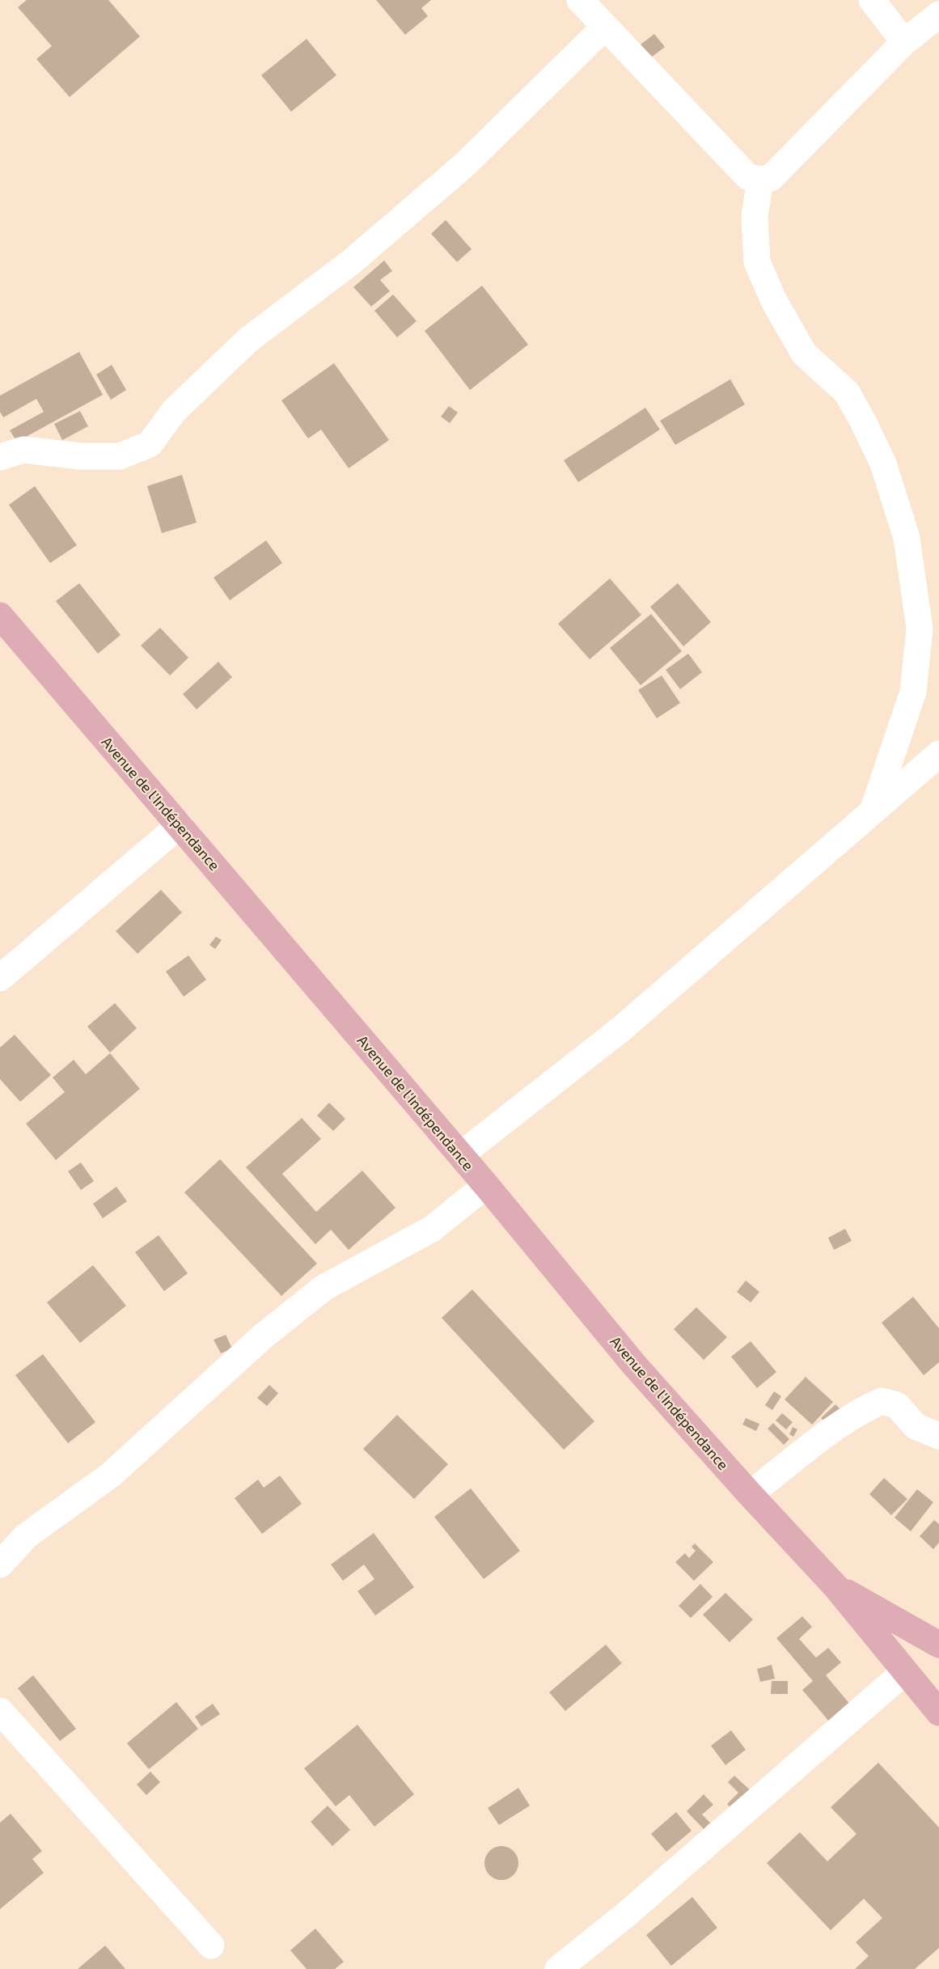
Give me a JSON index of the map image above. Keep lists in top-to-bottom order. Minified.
{"streets":{"main road":["Avenue de l'Indépendance"]}}
